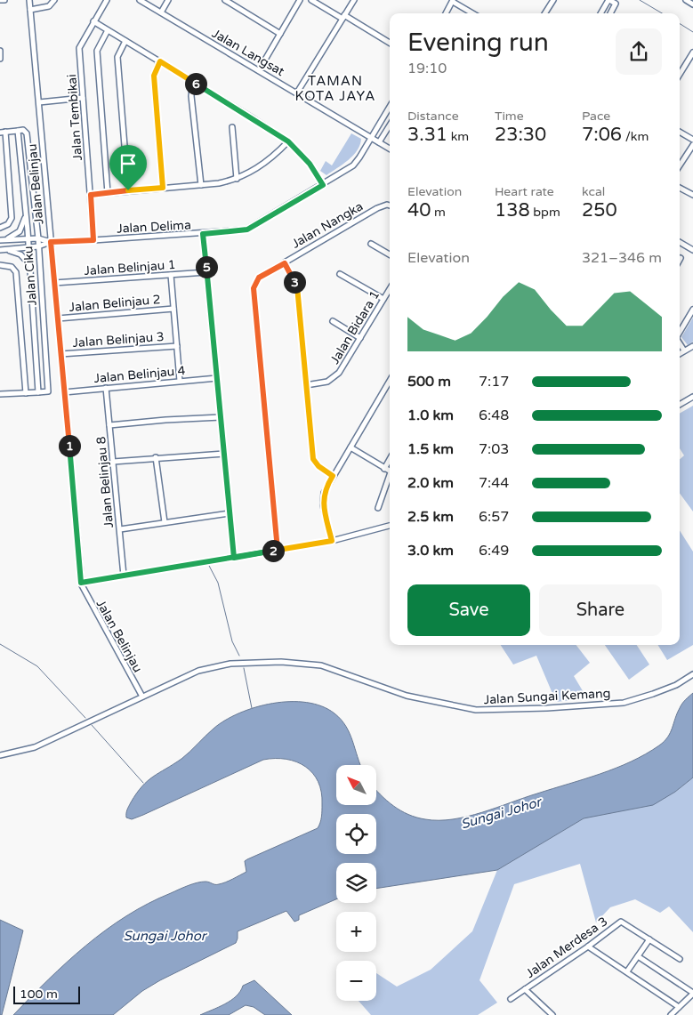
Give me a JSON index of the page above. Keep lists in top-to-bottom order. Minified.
{"streets":{"street":["Jalan Langsat","Jalan Tembikai","Jalan Belinjau","Jalan Nangka","Jalan Delima","Jalan Belinjau 1","Jalan Ciku","Jalan Belinjau 2","Jalan Bidara 1","Jalan Belinjau 3","Jalan Belinjau 4","Jalan Belinjau 8","Jalan Sungai Kemang","Jalan Merdesa 3"]},"crossings":[["Jalan Langsat","Jalan Delima"],["Jalan Tembikai","Jalan Delima"],["Jalan Belinjau","Jalan Delima"],["Jalan Belinjau","Jalan Belinjau 1"],["Jalan Belinjau","Jalan Belinjau 2"],["Jalan Belinjau","Jalan Belinjau 3"],["Jalan Belinjau","Jalan Belinjau 4"],["Jalan Belinjau","Jalan Sungai Kemang"],["Jalan Delima","Jalan Ciku"],["Jalan Belinjau 4","Jalan Belinjau 8"]],"districts":["TAMAN KOTA JAYA"],"water":["Sungai Johor"],"scale_bar":"100 m","north":"top left","page":{"heading":["Evening run","19:10"],"pins":["6","5","3","1","2"],"stats":[["Distance","3.31 km"],["Time","23:30"],["Pace","7:06 /km"],["Elevation","40 m"],["Heart rate","138 bpm"],["kcal","250"]],"chart":["Elevation","321–346 m"],"list":[{"name":"500 m","note":"7:17"},{"name":"1.0 km","note":"6:48"},{"name":"1.5 km","note":"7:03"},{"name":"2.0 km","note":"7:44"},{"name":"2.5 km","note":"6:57"},{"name":"3.0 km","note":"6:49"}],"buttons":["Save","Share"],"map_buttons":["+","−"],"scale":"100 m"}}
